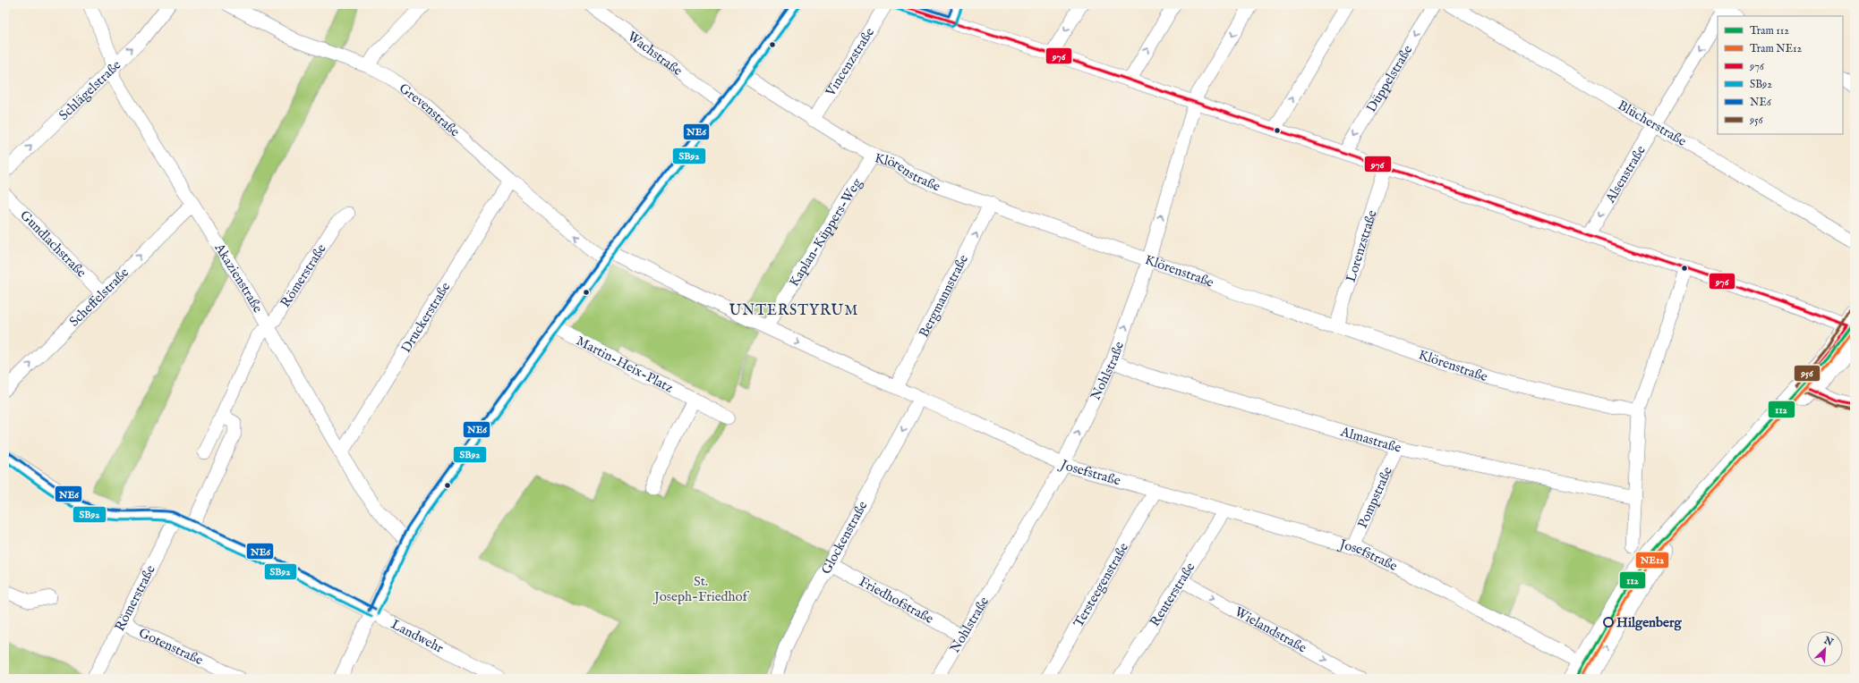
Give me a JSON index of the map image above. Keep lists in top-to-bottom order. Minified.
{"streets":{"street":["Wachstraße","Vincenzstraße","Düppelstraße","Schlägelstraße","Grevenstraße","Blücherstraße","Klörenstraße","Alsenstraße","Kaplan-Küppers-Weg","Gundlachstraße","Lorenzstraße","Römerstraße","Akazienstraße","Bergmannstraße","Scheffelstraße","Druckerstraße","Martin-Heix-Platz","Nohlstraße","Almastraße","Josefstraße","Pompstraße","Glockenstraße","Tersteegenstraße","Reuterstraße","Friedhofstraße","Wielandstraße","Landwehr","Gotenstraße"]},"crossings":[["Vincenzstraße","Klörenstraße"],["Schlägelstraße","Akazienstraße"],["Grevenstraße","Druckerstraße"],["Grevenstraße","Josefstraße"],["Blücherstraße","Alsenstraße"],["Klörenstraße","Kaplan-Küppers-Weg"],["Klörenstraße","Lorenzstraße"],["Klörenstraße","Bergmannstraße"],["Klörenstraße","Nohlstraße"],["Kaplan-Küppers-Weg","Josefstraße"],["Gundlachstraße","Scheffelstraße"],["Römerstraße","Akazienstraße"],["Römerstraße","Landwehr"],["Römerstraße","Gotenstraße"],["Akazienstraße","Scheffelstraße"],["Akazienstraße","Druckerstraße"],["Bergmannstraße","Josefstraße"],["Nohlstraße","Almastraße"],["Nohlstraße","Josefstraße"],["Nohlstraße","Friedhofstraße"],["Almastraße","Pompstraße"],["Josefstraße","Pompstraße"],["Josefstraße","Glockenstraße"],["Josefstraße","Tersteegenstraße"],["Josefstraße","Reuterstraße"],["Glockenstraße","Friedhofstraße"],["Reuterstraße","Wielandstraße"]],"one_way":["Schlägelstraße","Alsenstraße","Bergmannstraße","Scheffelstraße","Glockenstraße","Wielandstraße"],"districts":["UNTERSTYRUM"],"parks":["St. Joseph-Friedhof"],"places":["Hilgenberg"],"lines":["transit line 976","transit line NE6","transit line SB92","transit line 956","tram line 112","tram line NE12"],"legend":["Tram 112","Tram NE12","976","SB92","NE6","956"],"north":"top right"}
